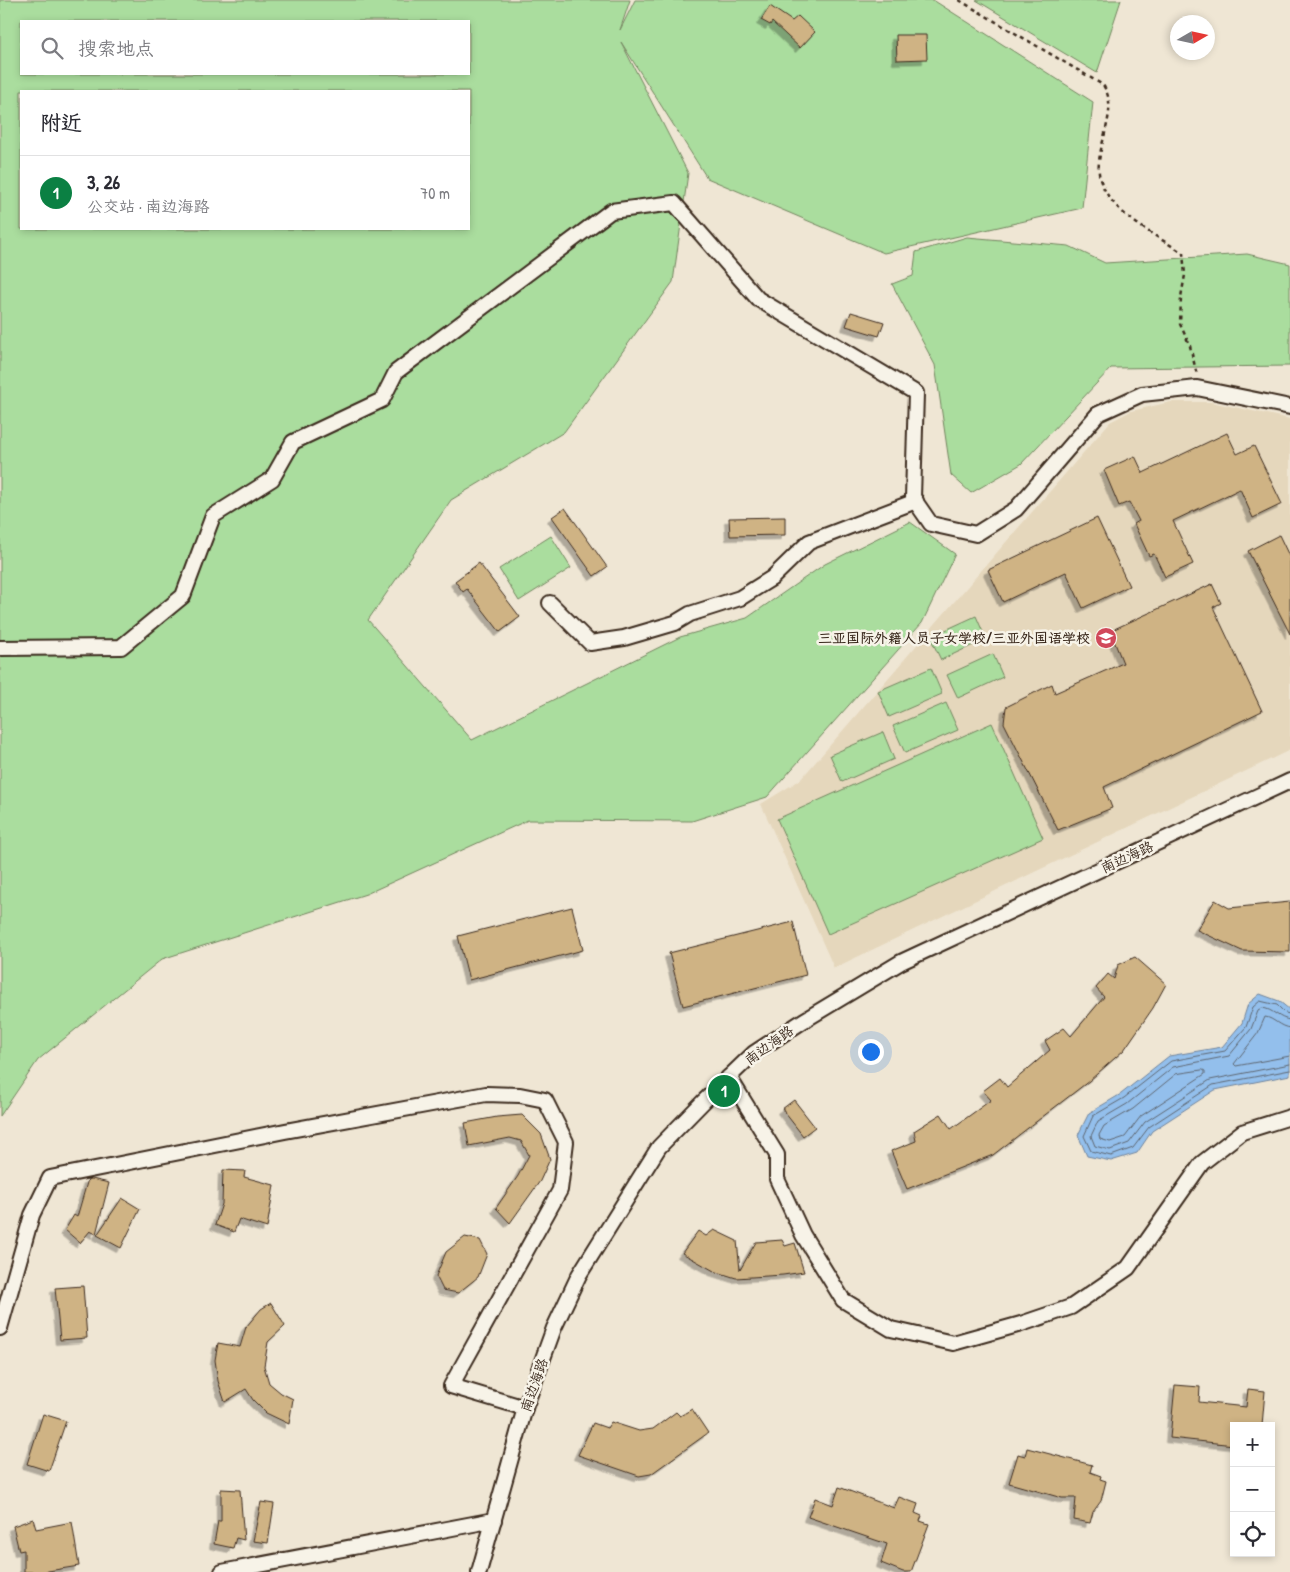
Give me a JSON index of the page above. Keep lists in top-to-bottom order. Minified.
{"streets":{"street":["南边海路"]},"places":{"school or university":["三亚国际外籍人员子女学校/三亚外国语学校"]},"north":"right","page":{"search":"搜索地点","heading":"附近","list":[{"mark":"1","name":"3, 26","note":"公交站 · 南边海路","value":"70 m"}],"pins":"1","map_buttons":["+","−"]}}
